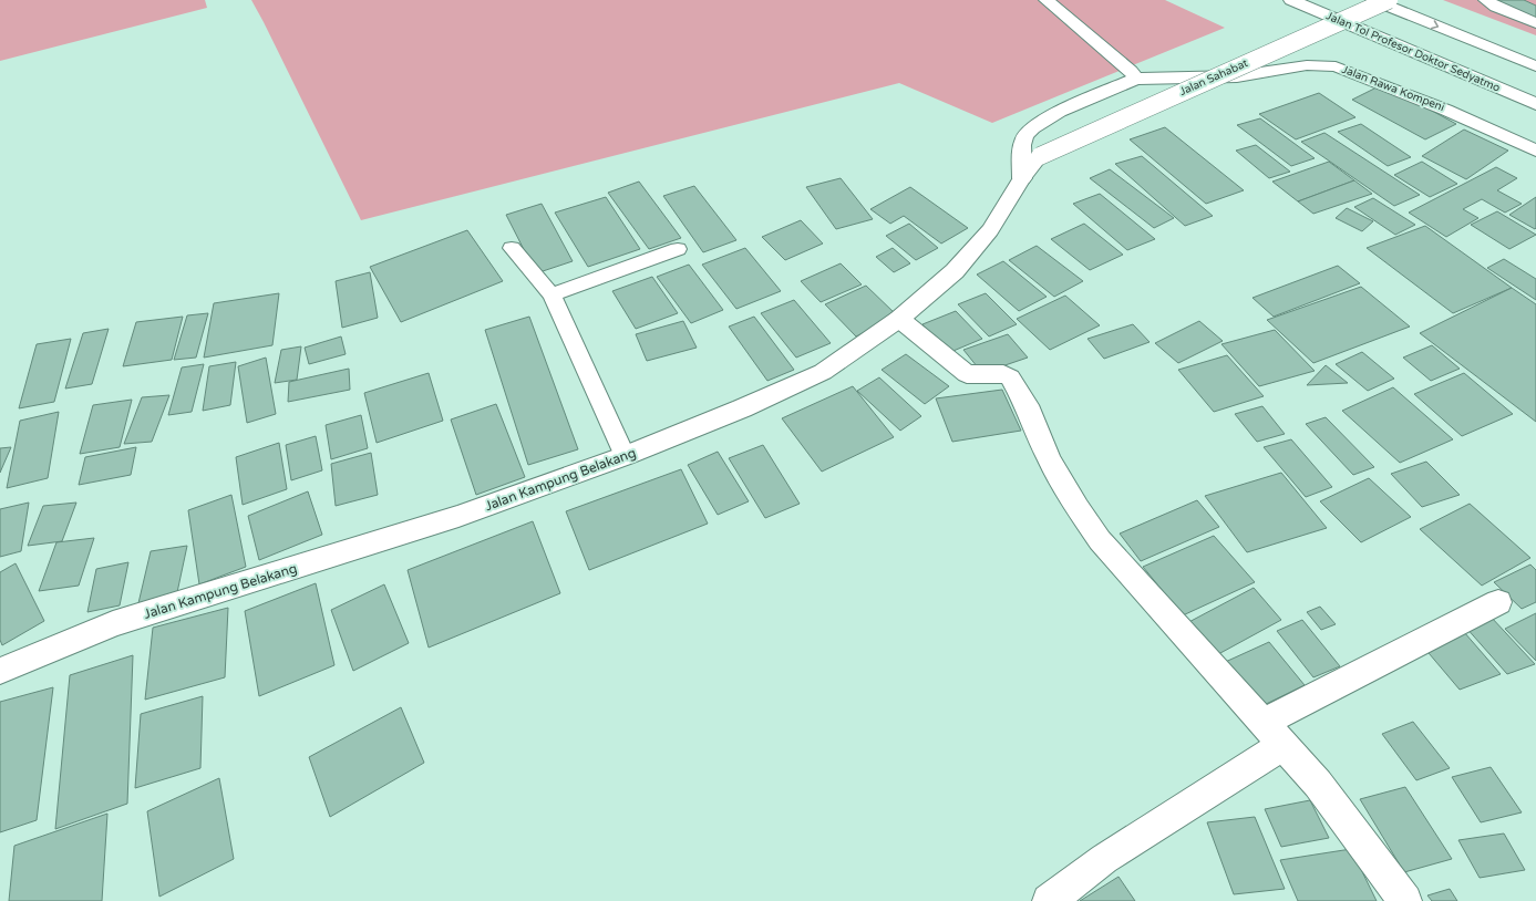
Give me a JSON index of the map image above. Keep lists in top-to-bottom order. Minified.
{"streets":{"main road":["Jalan Tol Profesor Doktor Sedyatmo","Jalan Sahabat","Jalan Rawa Kompeni","Jalan Kampung Belakang"]},"crossings":[["Jalan Sahabat","Jalan Kampung Belakang"]]}
